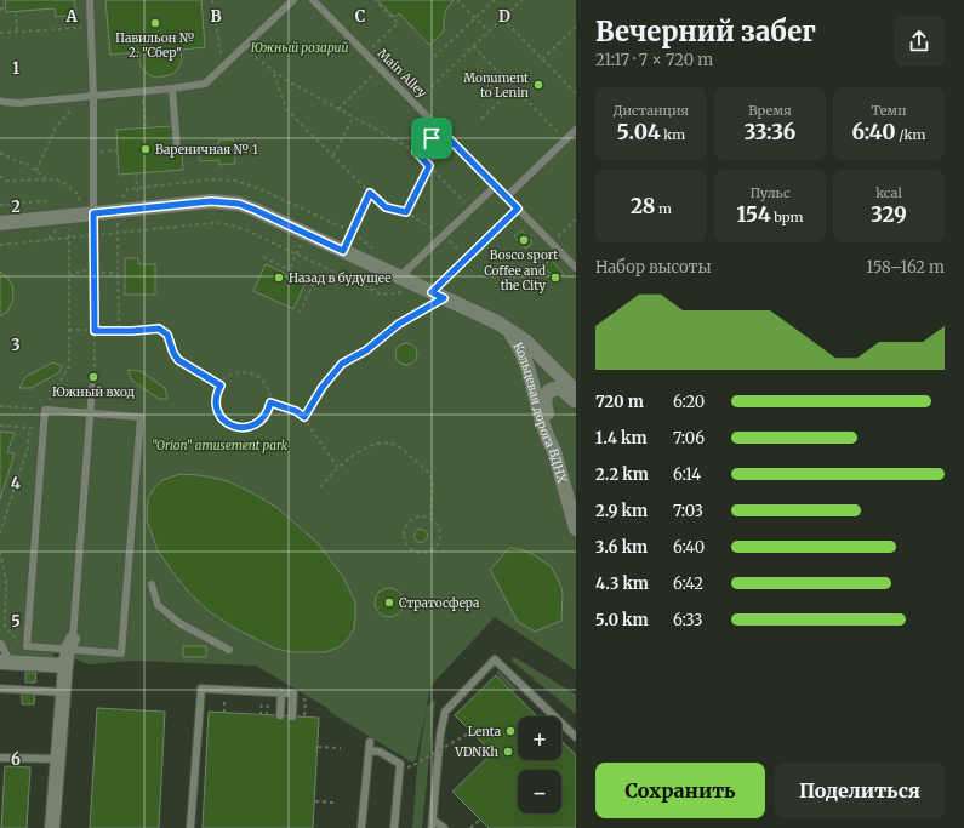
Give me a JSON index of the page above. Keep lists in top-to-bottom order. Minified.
{"streets":{"street":["Кольцевая дорога ВДНХ"],"lane":["Main Alley"]},"parks":["Южный розарий","\"Orion\" amusement park"],"places":["Павильон № 2. \"Сбер\"","Monument to Lenin","Вареничная № 1","Bosco sport","Назад в будущее","Coffee and the City","Южный вход","Стратосфера","Lenta","VDNKh"],"page":{"heading":["Вечерний забег","21:17 · 7 × 720 m"],"stats":[["Дистанция","5.04 km"],["Время","33:36"],["Темп","6:40 /km"],["28 m"],["Пульс","154 bpm"],["kcal","329"]],"chart":["Набор высоты","158–162 m"],"list":[{"name":"720 m","note":"6:20"},{"name":"1.4 km","note":"7:06"},{"name":"2.2 km","note":"6:14"},{"name":"2.9 km","note":"7:03"},{"name":"3.6 km","note":"6:40"},{"name":"4.3 km","note":"6:42"},{"name":"5.0 km","note":"6:33"}],"map_buttons":["+","−"],"buttons":["Сохранить","Поделиться"]},"grid":{"columns":["A","B","C","D"],"rows":["1","2","3","4","5","6"]}}
